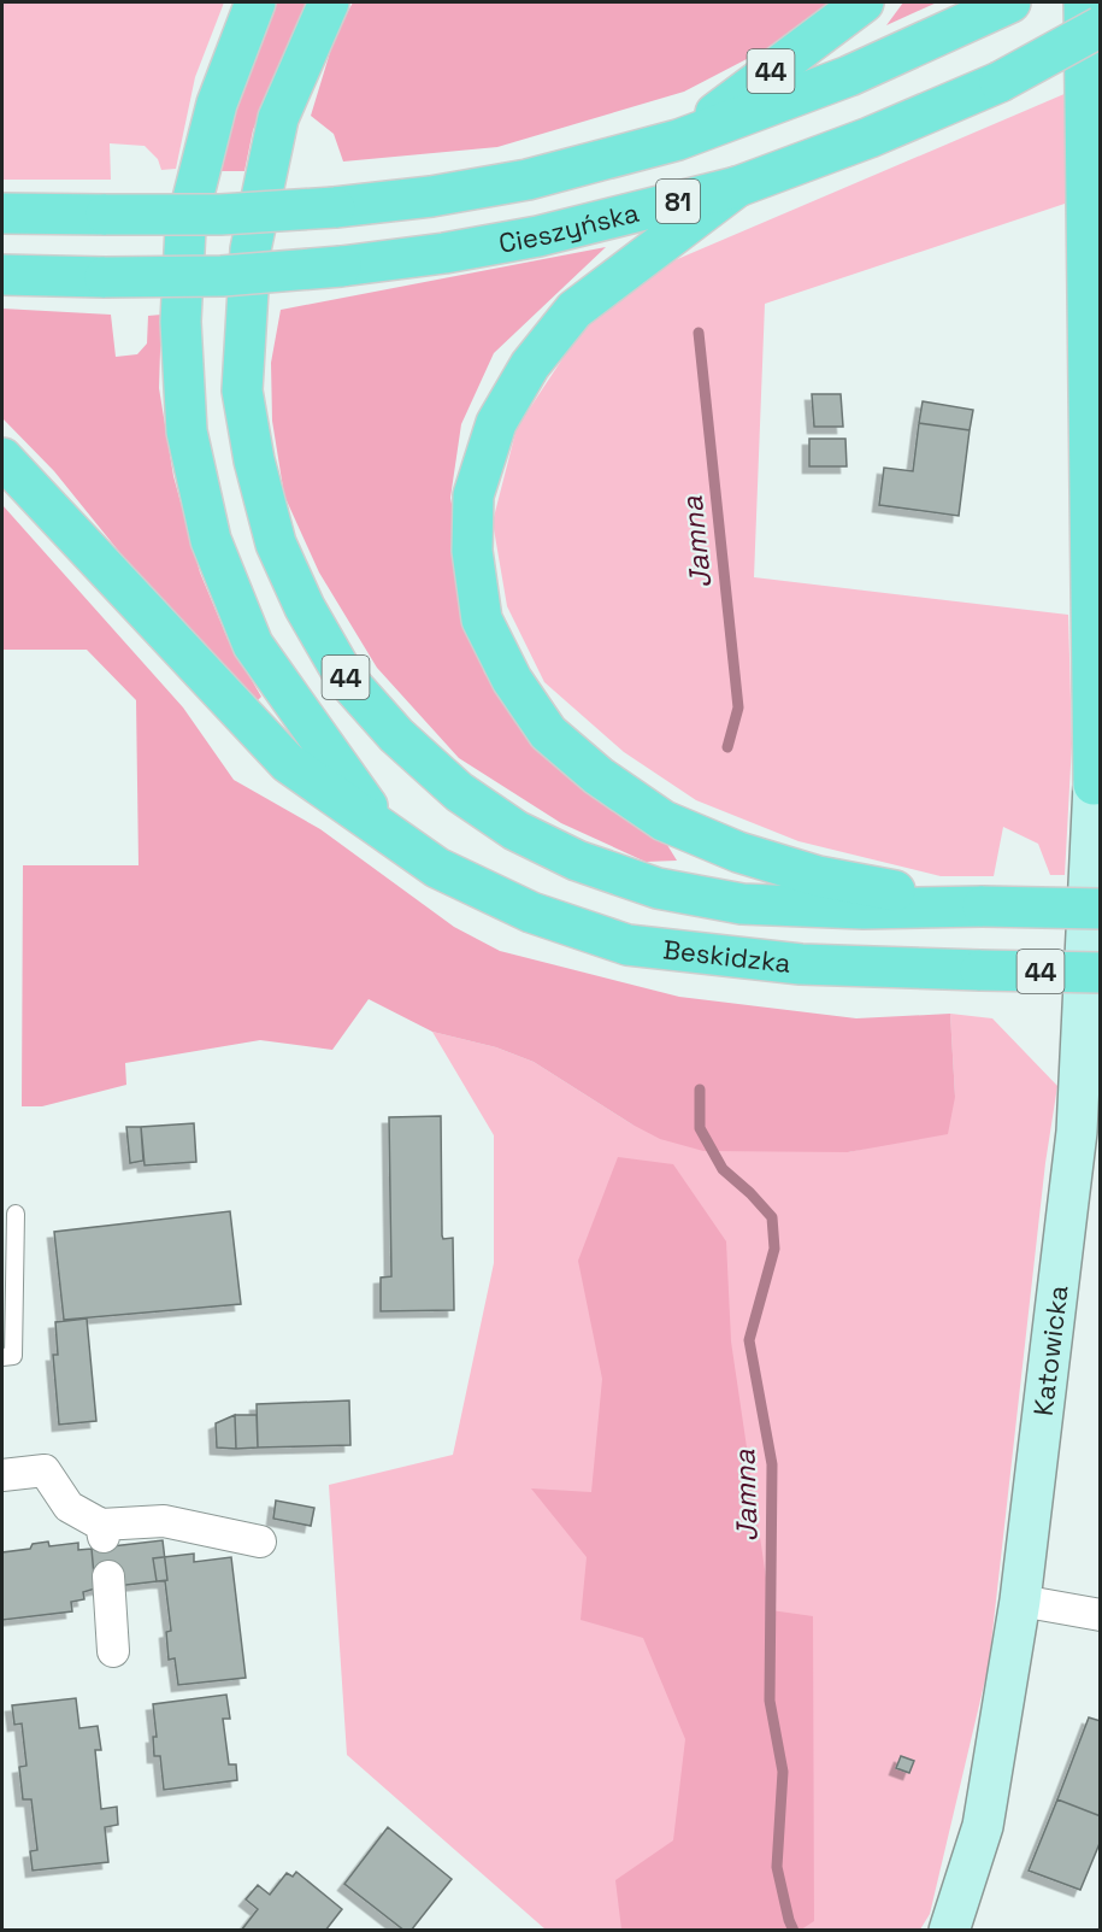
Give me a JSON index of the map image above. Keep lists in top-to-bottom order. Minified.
{"streets":{"main road":["44","81","Cieszyńska","Beskidzka"],"street":["Katowicka"]},"crossings":[["44","Cieszyńska"],["44","Beskidzka"]],"water":["Jamna"]}
